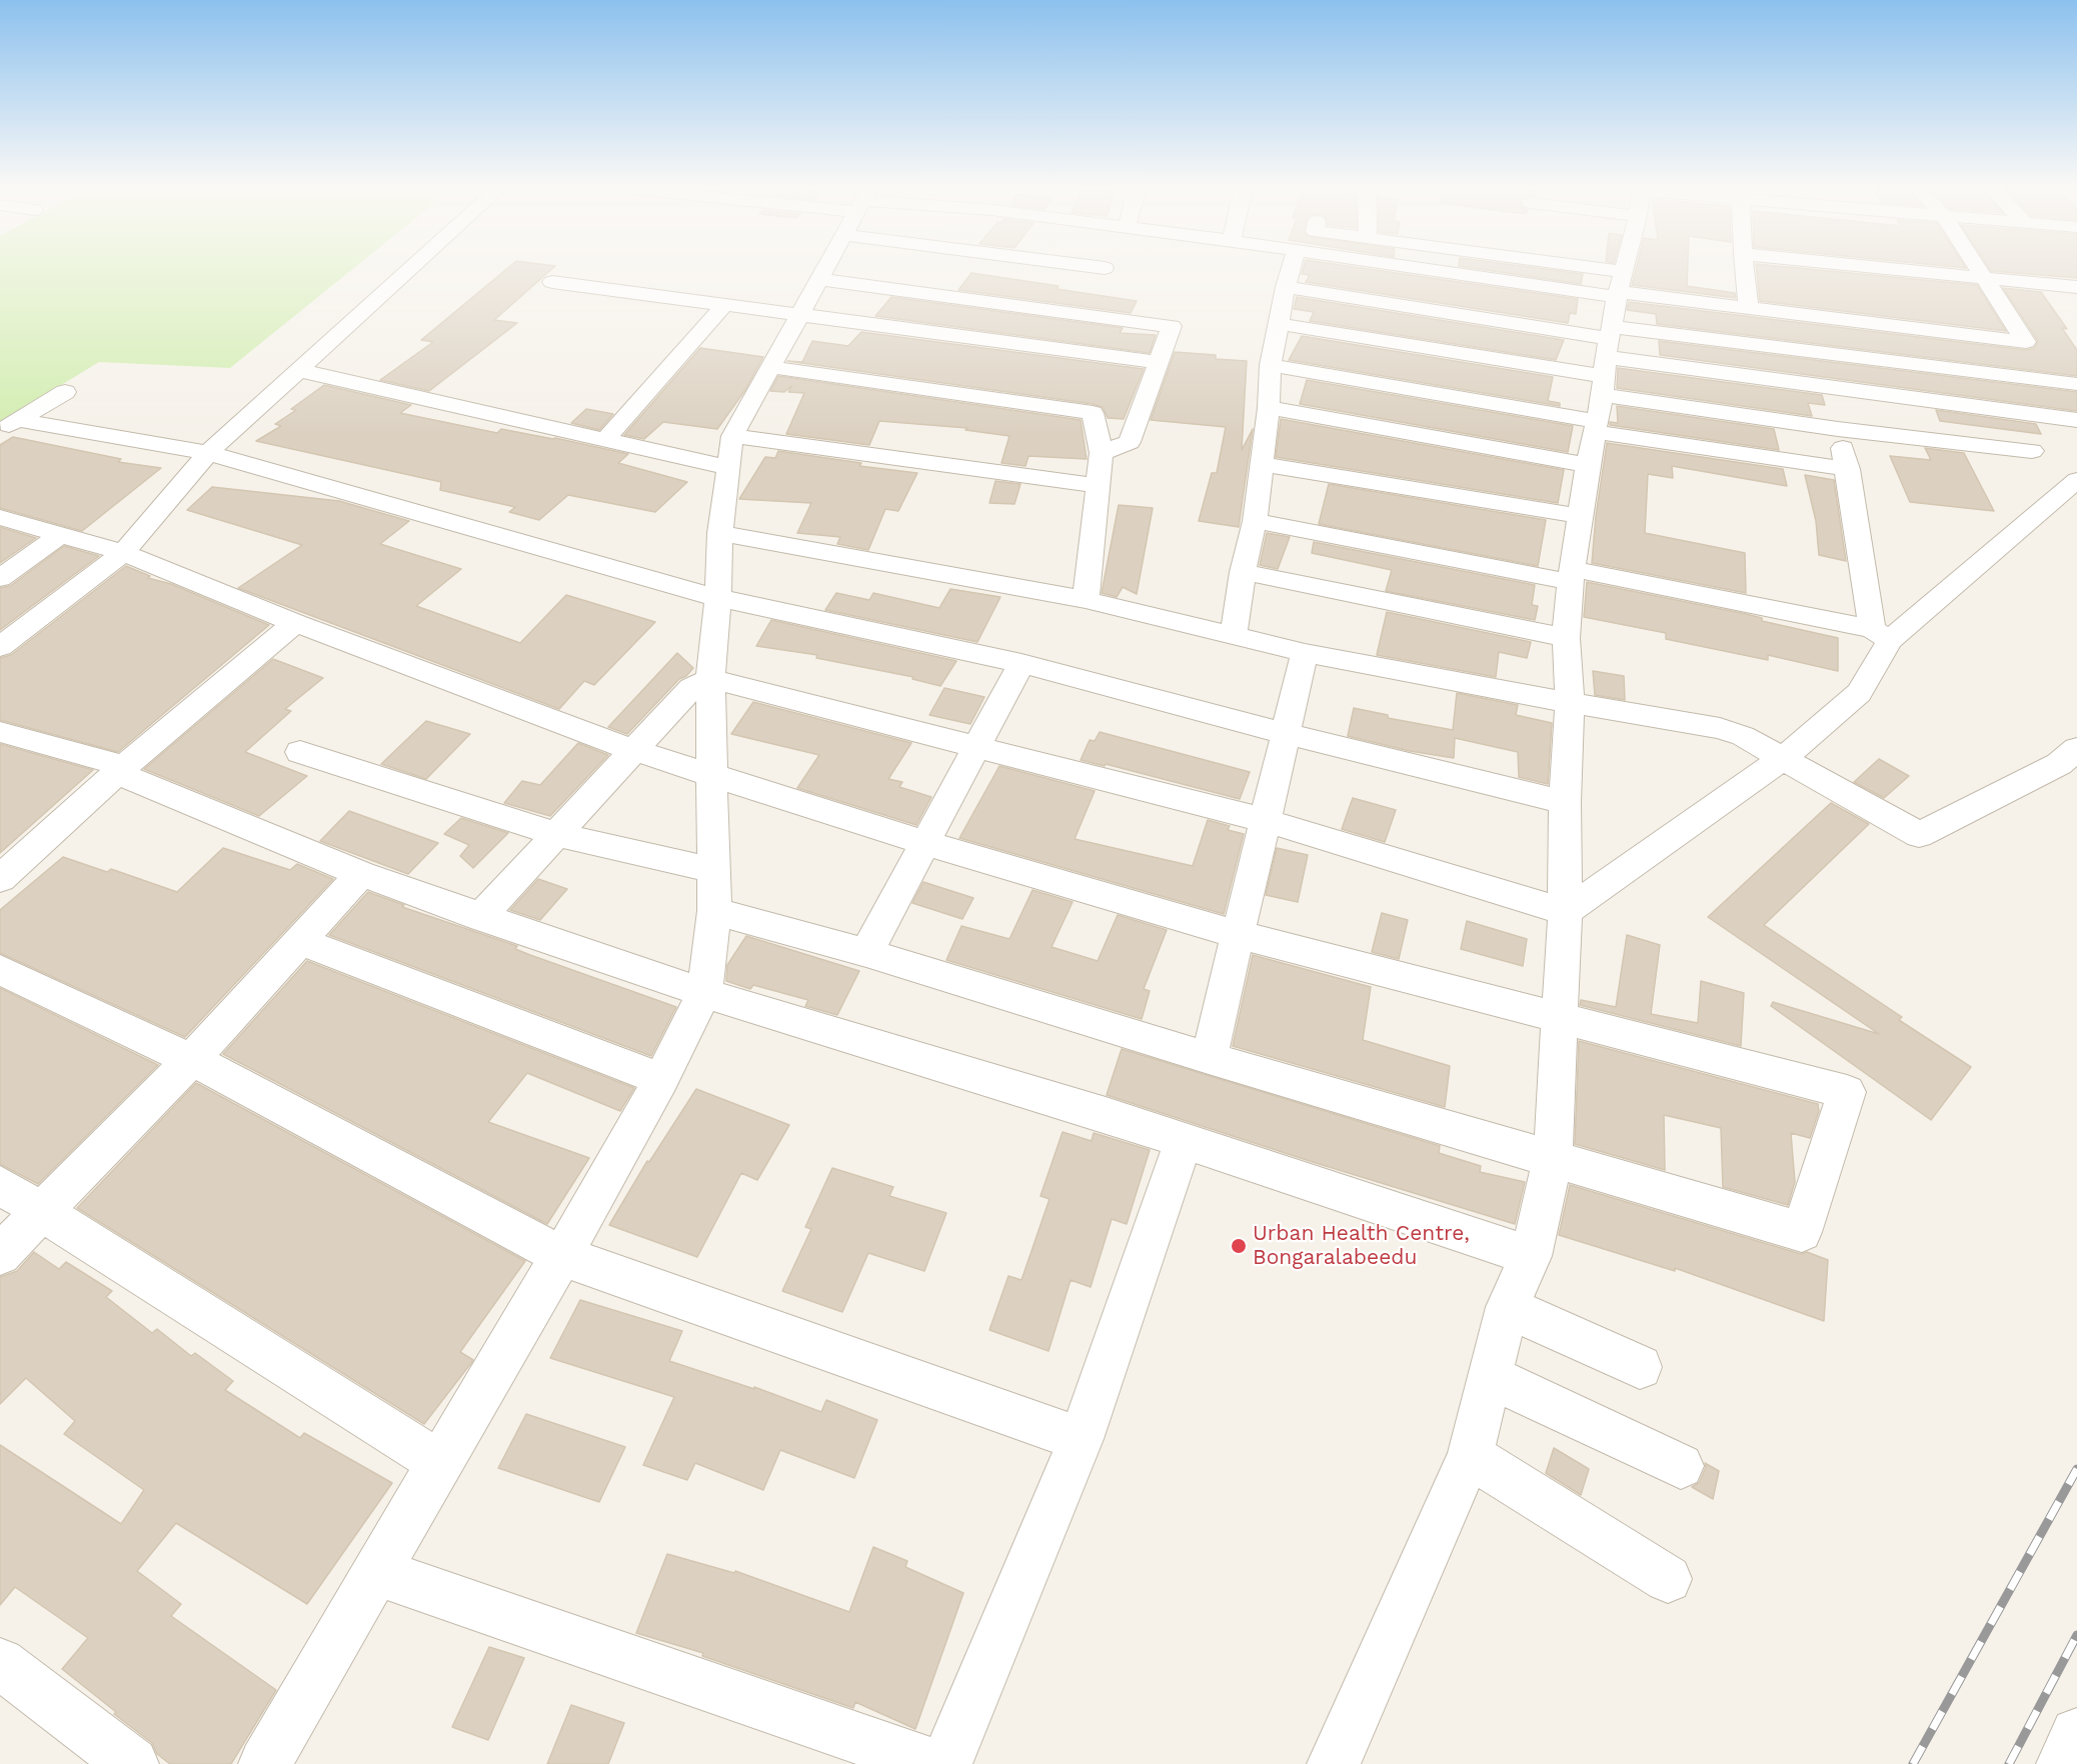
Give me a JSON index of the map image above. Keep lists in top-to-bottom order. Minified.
{"places":["Urban Health Centre, Bongaralabeedu"]}
